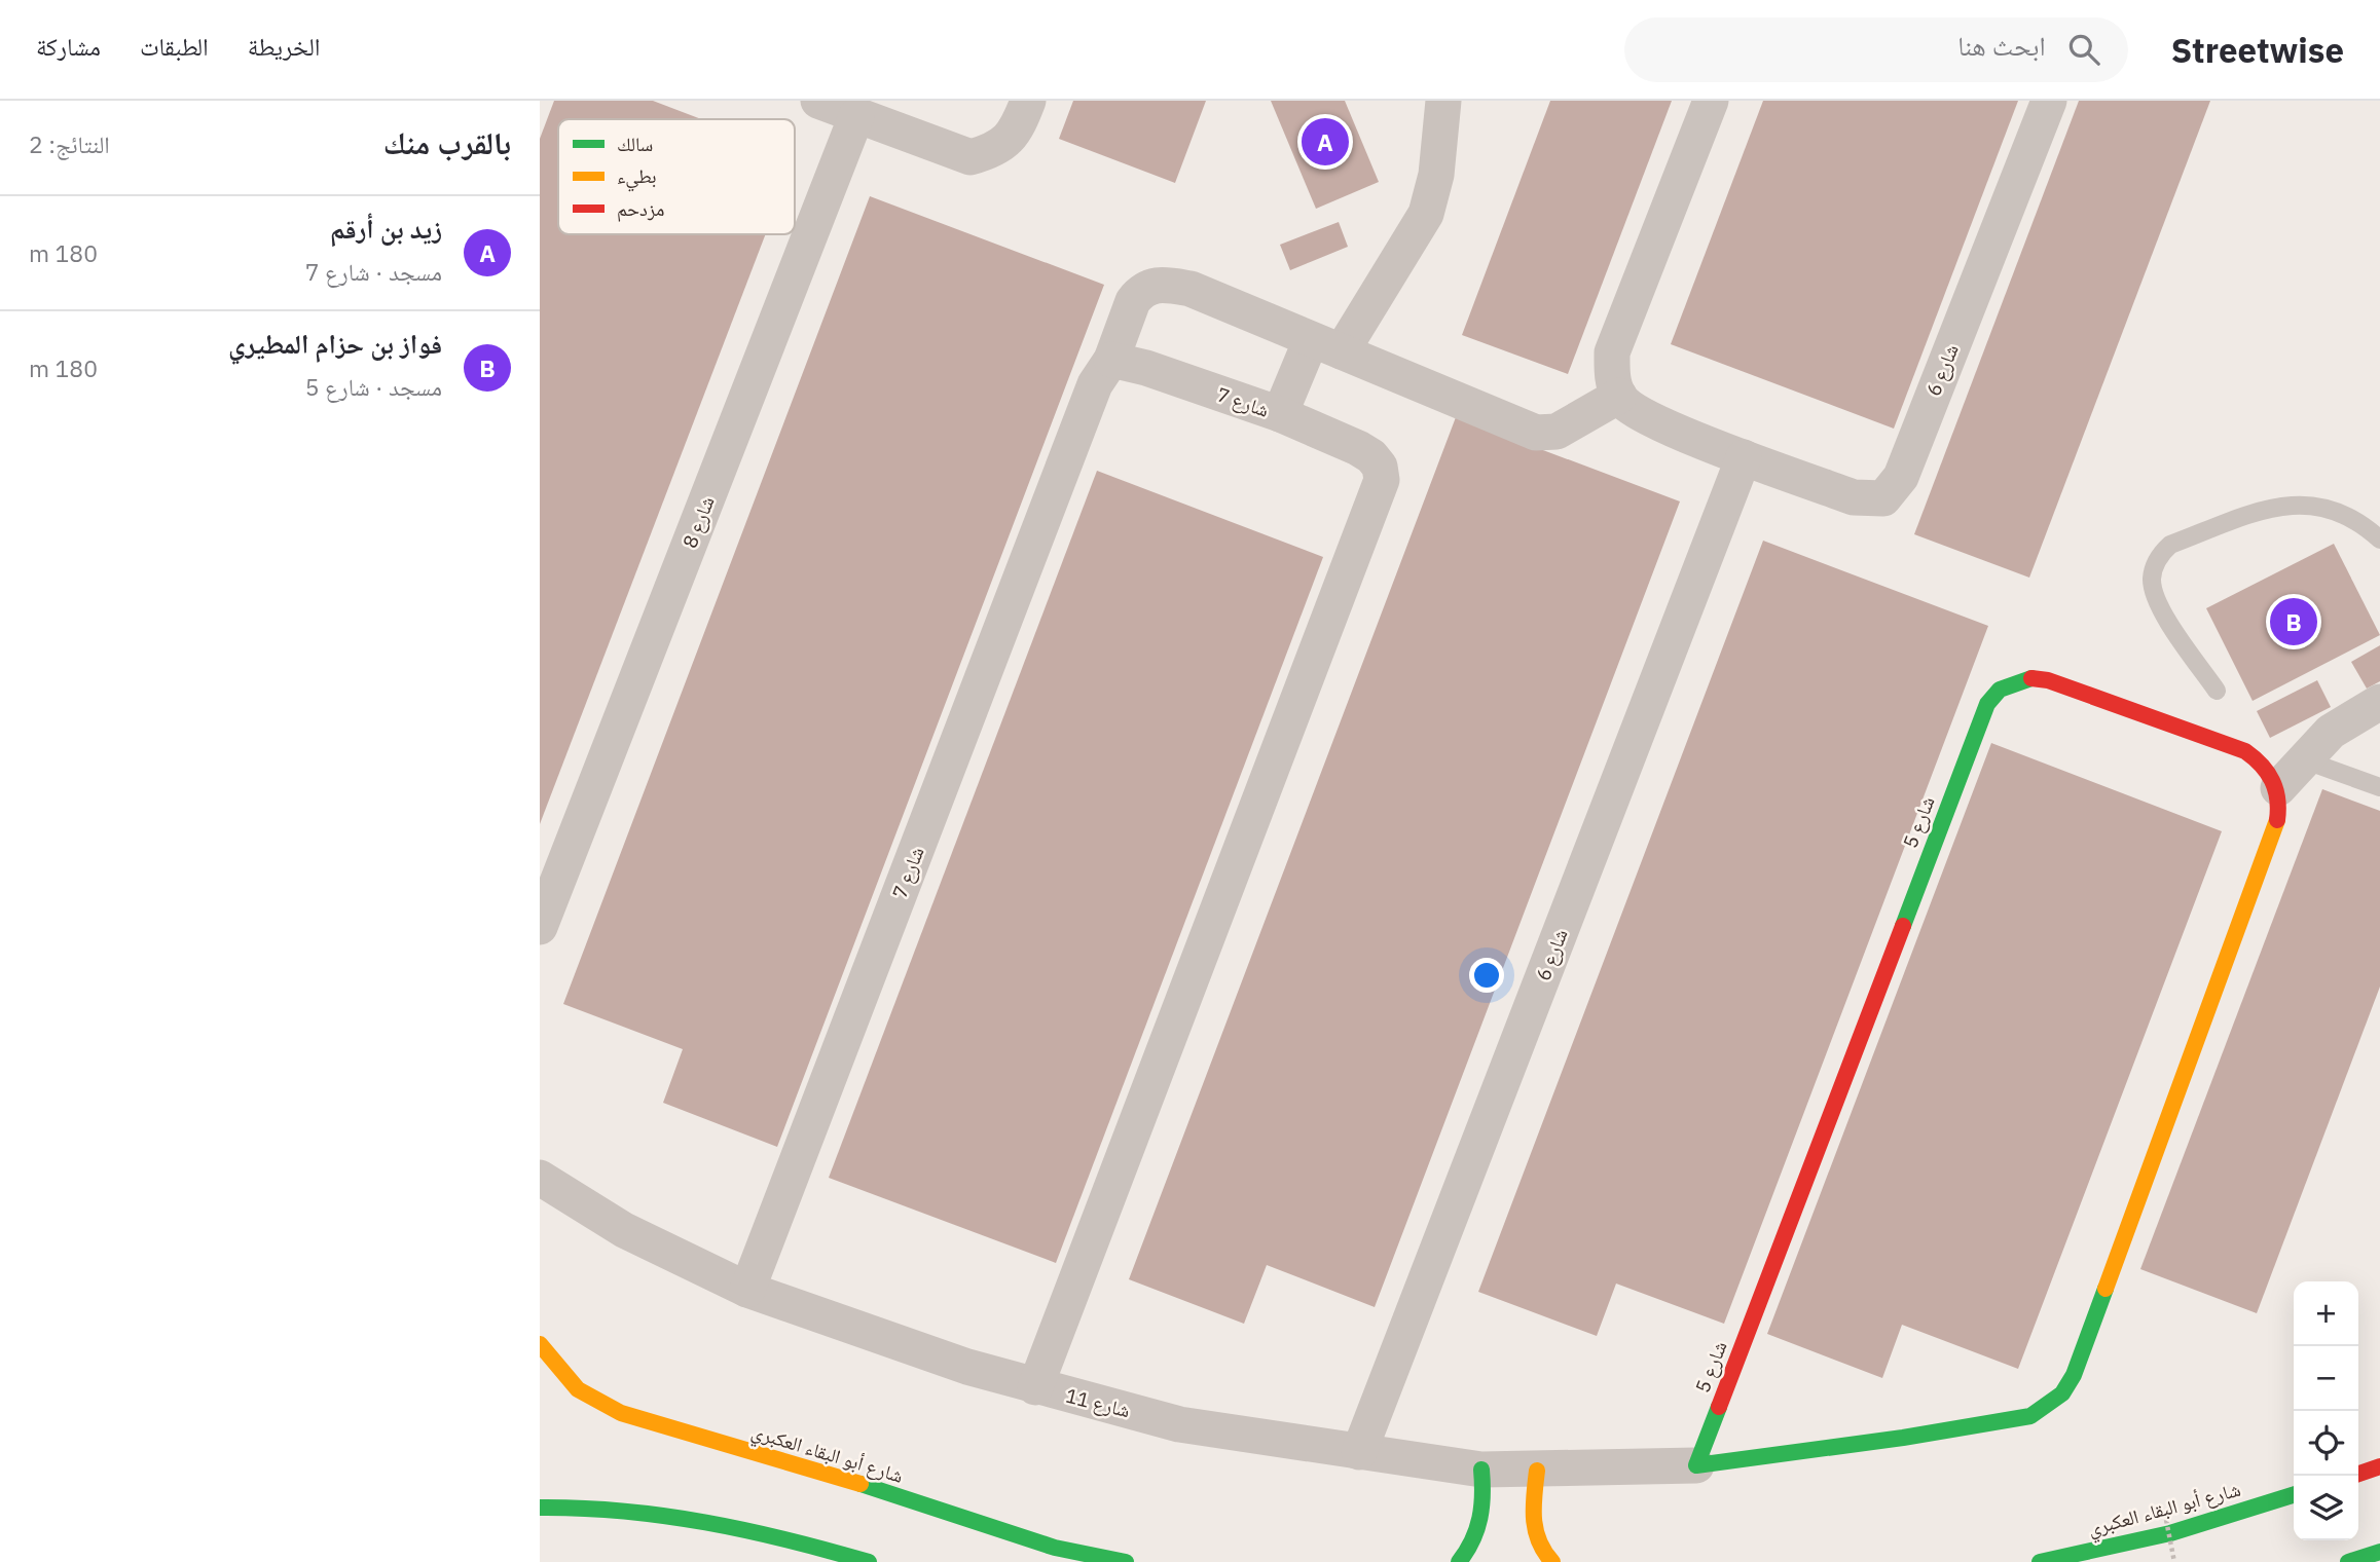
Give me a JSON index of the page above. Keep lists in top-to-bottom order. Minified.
{"streets":{"street":["شارع 6","شارع 7","شارع 8","شارع 5","شارع 11","شارع أبو البقاء العكبري"]},"crossings":[["شارع 6","شارع 11"],["شارع 7","شارع 11"],["شارع 5","شارع 11"]],"legend":["سالك","بطيء","مزدحم"],"page":{"header":"Streetwise","search":"ابحث هنا","nav":["الخريطة","الطبقات","مشاركة"],"heading":["بالقرب منك","النتائج: 2"],"pins":["A","B"],"list":[{"mark":"A","name":"زيد بن أرقم","note":"مسجد · شارع 7","value":"180 m"},{"mark":"B","name":"فواز بن حزام المطيري","note":"مسجد · شارع 5","value":"180 m"}],"map_buttons":["+","−"]}}
